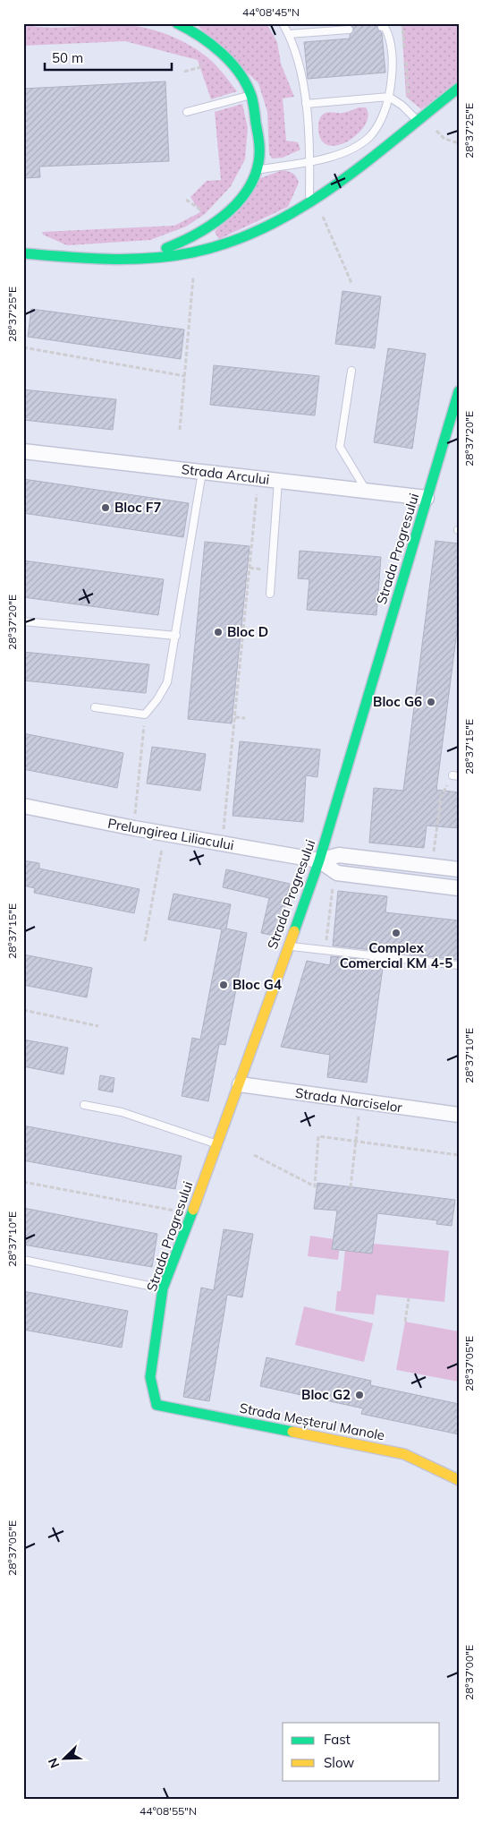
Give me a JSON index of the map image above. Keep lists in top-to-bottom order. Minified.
{"streets":{"street":["Strada Arcului","Strada Progresului","Prelungirea Liliacului","Strada Narciselor","Strada Meșterul Manole"]},"crossings":[["Strada Arcului","Strada Progresului"],["Strada Progresului","Prelungirea Liliacului"],["Strada Progresului","Strada Narciselor"],["Strada Progresului","Strada Meșterul Manole"]],"places":["Bloc F7","Bloc D","Bloc G6","Complex Comercial KM 4-5","Bloc G4","Bloc G2"],"legend":["Fast","Slow"],"scale_bar":"50 m","north":"bottom left","coordinates":["44°08'45\"N","28°37'25\"E","28°37'20\"E","28°37'15\"E","28°37'10\"E","28°37'05\"E","28°37'00\"E","44°08'55\"N"]}
